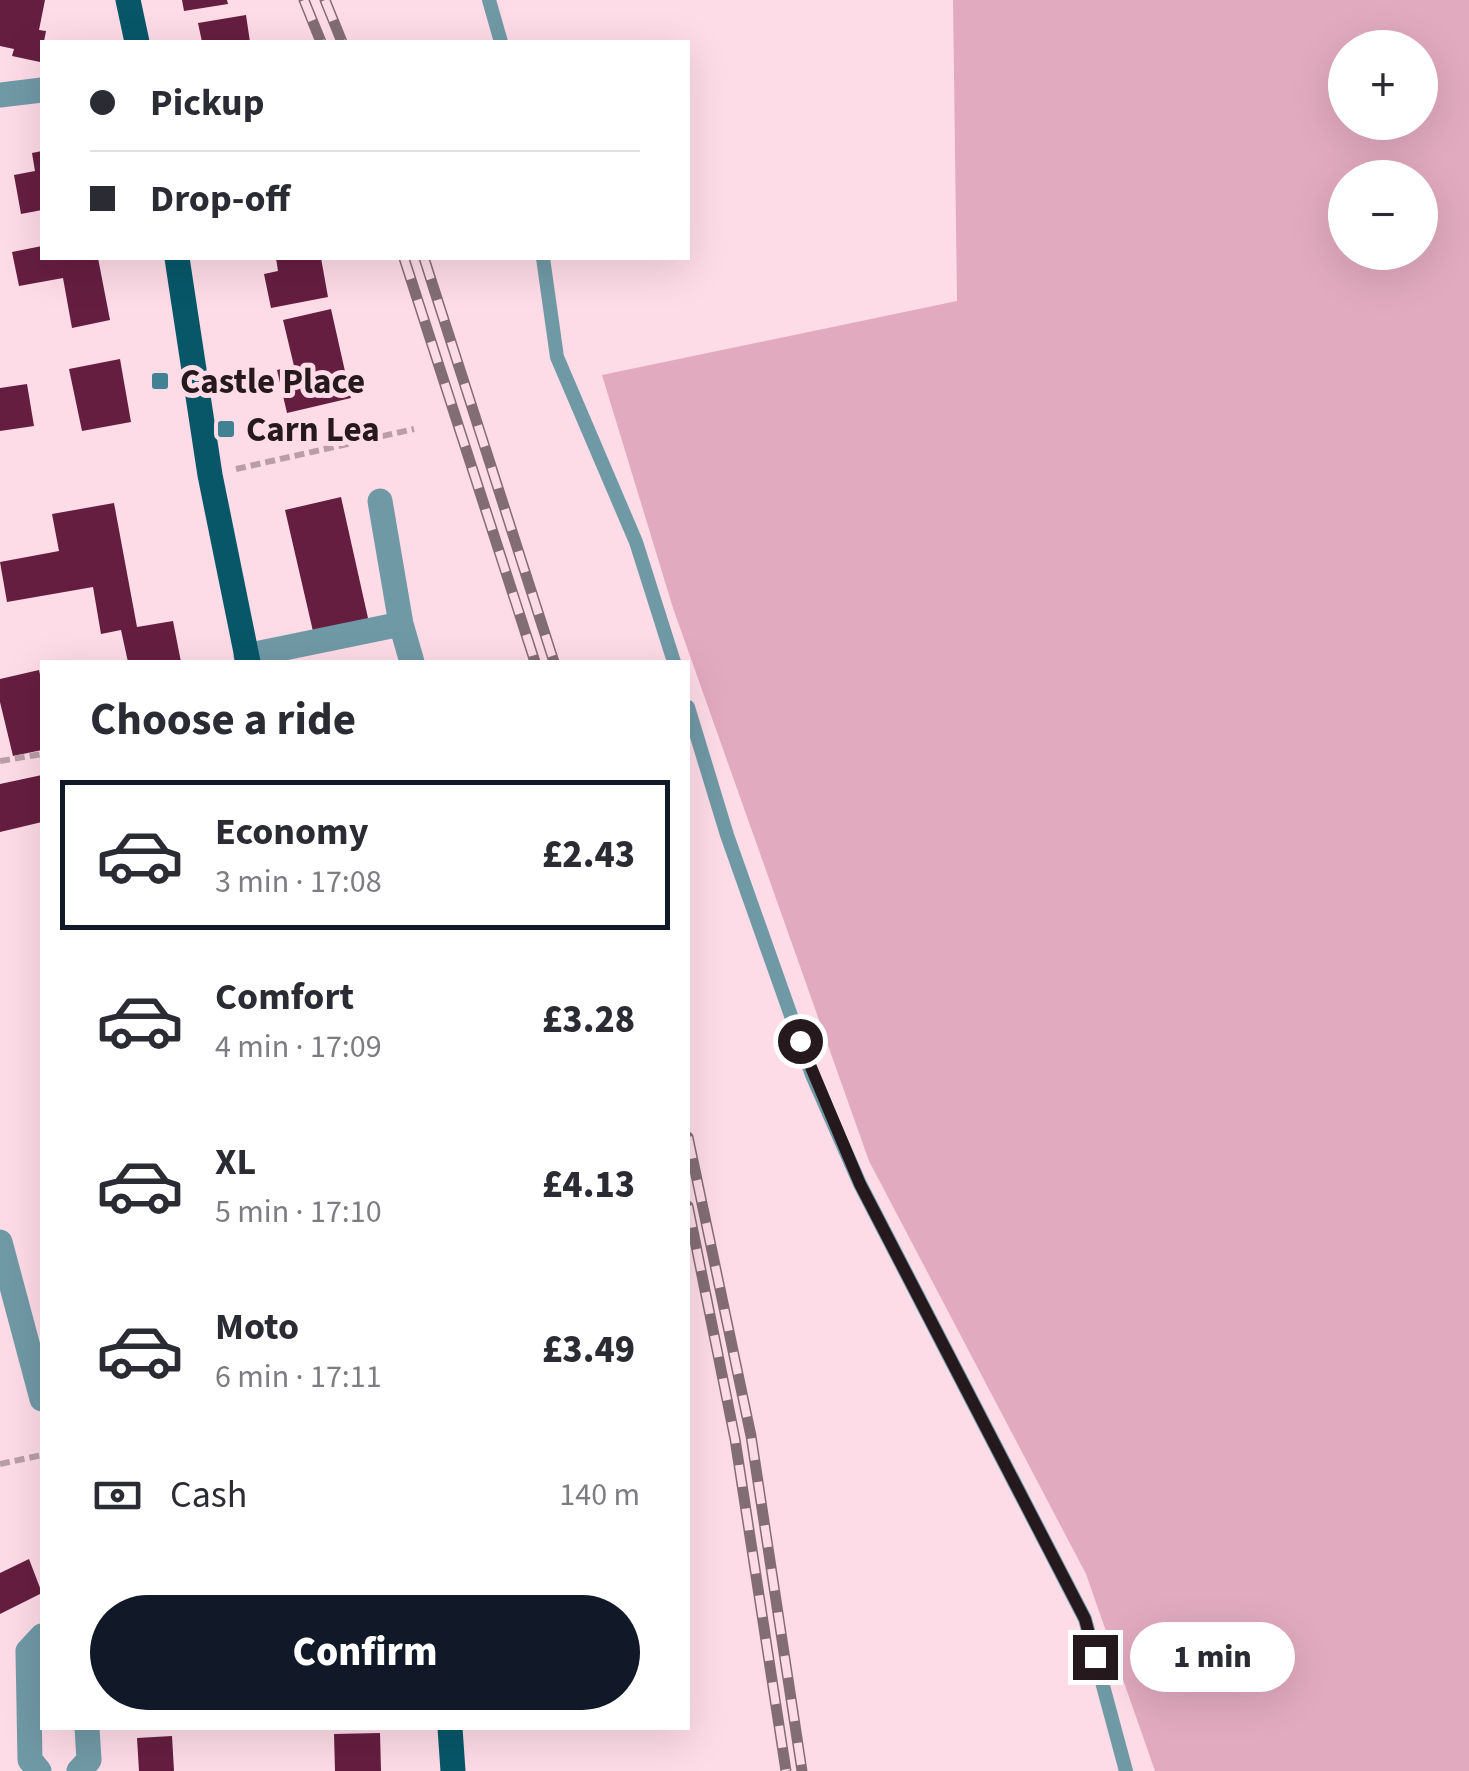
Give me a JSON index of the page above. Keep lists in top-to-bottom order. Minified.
{"places":{"transit":["Castle Place","Carn Lea"]},"page":{"map_buttons":["+","−"],"banner":["Pickup","Drop-off"],"heading":"Choose a ride","list":[{"name":"Economy","note":"3 min · 17:08","value":"£2.43"},{"name":"Comfort","note":"4 min · 17:09","value":"£3.28"},{"name":"XL","note":"5 min · 17:10","value":"£4.13"},{"name":"Moto","note":"6 min · 17:11","value":"£3.49"}],"pay":["Cash","140 m"],"buttons":"Confirm","bubble":"1 min"}}
